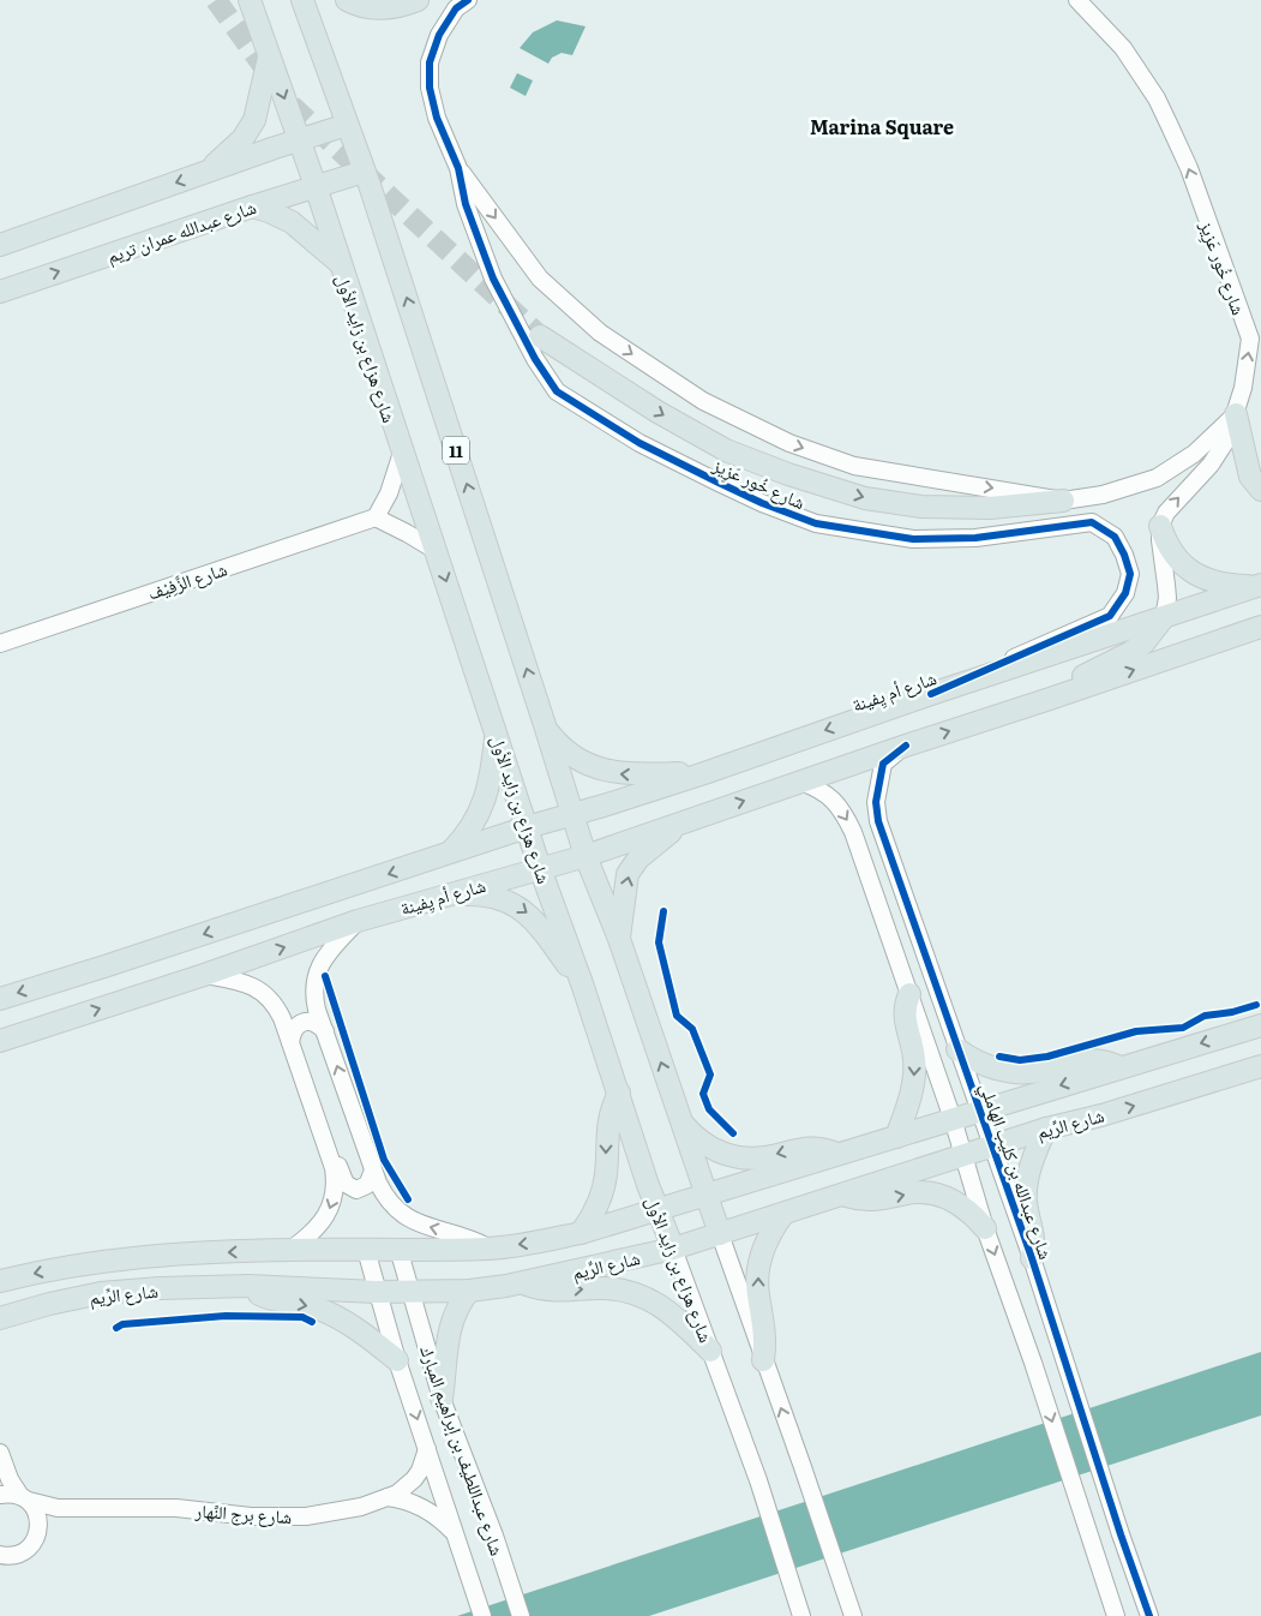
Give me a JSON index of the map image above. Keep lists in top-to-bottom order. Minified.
{"streets":{"main road":["شارع عبدالله عمران تريم","شارع هزاع بن زايد الأول","11","شارع أم يِفينة","شارع الرِّيم"],"street":["شارع خُور عَزِيز","شارع الزَّفِيْف","شارع عبدالله بن كليب الهاملي","شارع عبداللطيف بن إبراهيم المبارك","شارع برج النَّهار"]},"crossings":[["شارع عبدالله عمران تريم","شارع هزاع بن زايد الأول"],["شارع عبدالله عمران تريم","11"],["شارع خُور عَزِيز","شارع أم يِفينة"],["شارع هزاع بن زايد الأول","شارع أم يِفينة"],["شارع هزاع بن زايد الأول","شارع الرِّيم"],["11","شارع أم يِفينة"],["11","شارع الرِّيم"],["شارع أم يِفينة","شارع عبدالله بن كليب الهاملي"],["شارع الرِّيم","شارع عبدالله بن كليب الهاملي"],["شارع الرِّيم","شارع عبداللطيف بن إبراهيم المبارك"],["شارع عبداللطيف بن إبراهيم المبارك","شارع برج النَّهار"]],"districts":["Marina Square"]}
